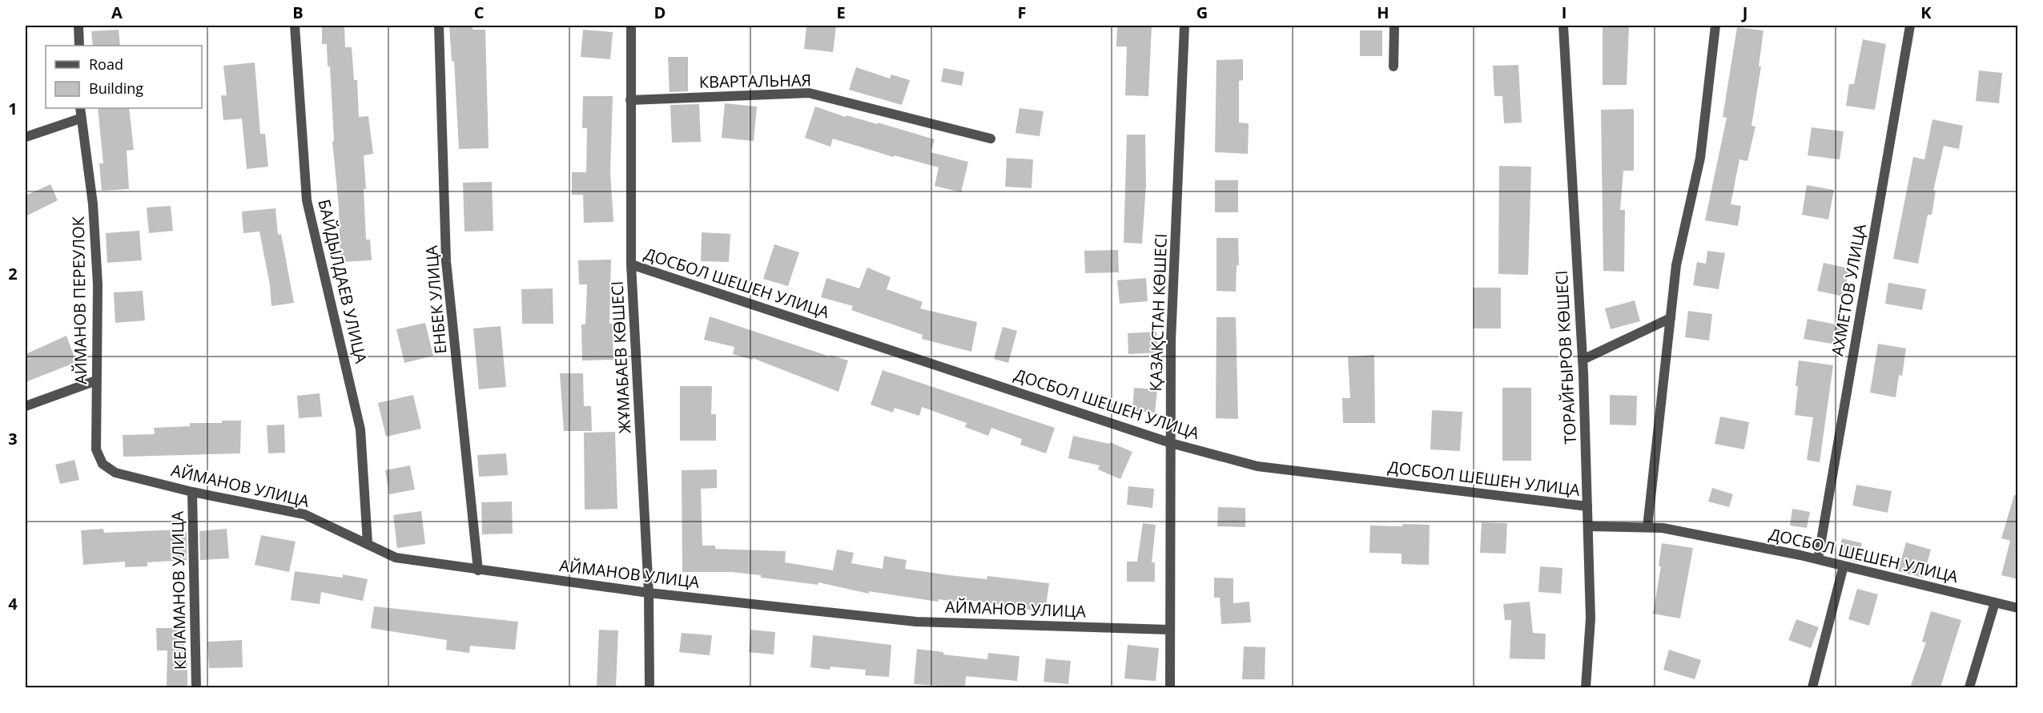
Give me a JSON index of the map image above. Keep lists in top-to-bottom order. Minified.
{"streets":{"street":["КВАРТАЛЬНАЯ","БАЙДЫЛДАЕВ УЛИЦА","ДОСБОЛ ШЕШЕН УЛИЦА","АХМЕТОВ УЛИЦА","ЕНБЕК УЛИЦА","АЙМАНОВ ПЕРЕУЛОК","ҚАЗАҚСТАН КӨШЕСІ","ЖҰМАБАЕВ КӨШЕСІ","ТОРАЙҒЫРОВ КӨШЕСІ","АЙМАНОВ УЛИЦА","КЕЛАМАНОВ УЛИЦА"]},"crossings":[["КВАРТАЛЬНАЯ","ЖҰМАБАЕВ КӨШЕСІ"],["БАЙДЫЛДАЕВ УЛИЦА","АЙМАНОВ УЛИЦА"],["ДОСБОЛ ШЕШЕН УЛИЦА","АХМЕТОВ УЛИЦА"],["ДОСБОЛ ШЕШЕН УЛИЦА","ҚАЗАҚСТАН КӨШЕСІ"],["ДОСБОЛ ШЕШЕН УЛИЦА","ЖҰМАБАЕВ КӨШЕСІ"],["ДОСБОЛ ШЕШЕН УЛИЦА","ТОРАЙҒЫРОВ КӨШЕСІ"],["ЕНБЕК УЛИЦА","АЙМАНОВ УЛИЦА"],["АЙМАНОВ ПЕРЕУЛОК","АЙМАНОВ УЛИЦА"],["ҚАЗАҚСТАН КӨШЕСІ","АЙМАНОВ УЛИЦА"],["ЖҰМАБАЕВ КӨШЕСІ","АЙМАНОВ УЛИЦА"],["АЙМАНОВ УЛИЦА","КЕЛАМАНОВ УЛИЦА"]],"legend":["Road","Building"],"grid":{"columns":["A","B","C","D","E","F","G","H","I","J","K"],"rows":["1","2","3","4"]}}
